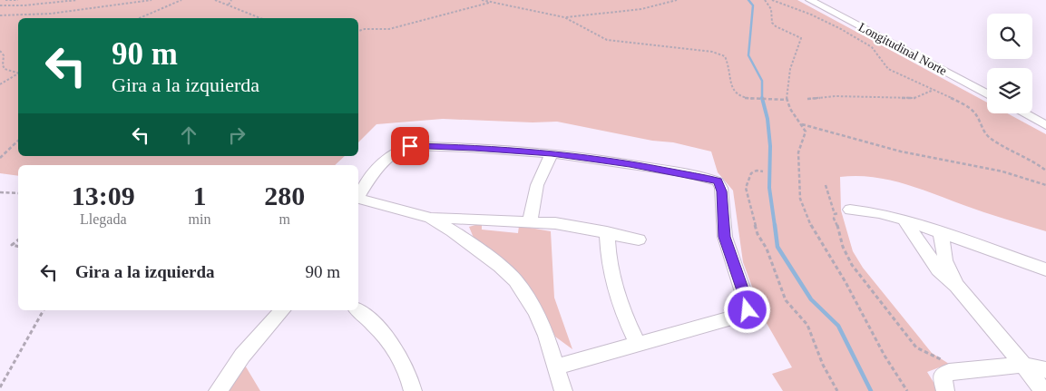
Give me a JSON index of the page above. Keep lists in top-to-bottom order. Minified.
{"streets":{"street":["Longitudinal Norte"]},"page":{"turn":["90 m","Gira a la izquierda"],"eta":["13:09","Llegada","1","min","280","m"],"list":[{"name":"Gira a la izquierda","value":"90 m"}]}}
